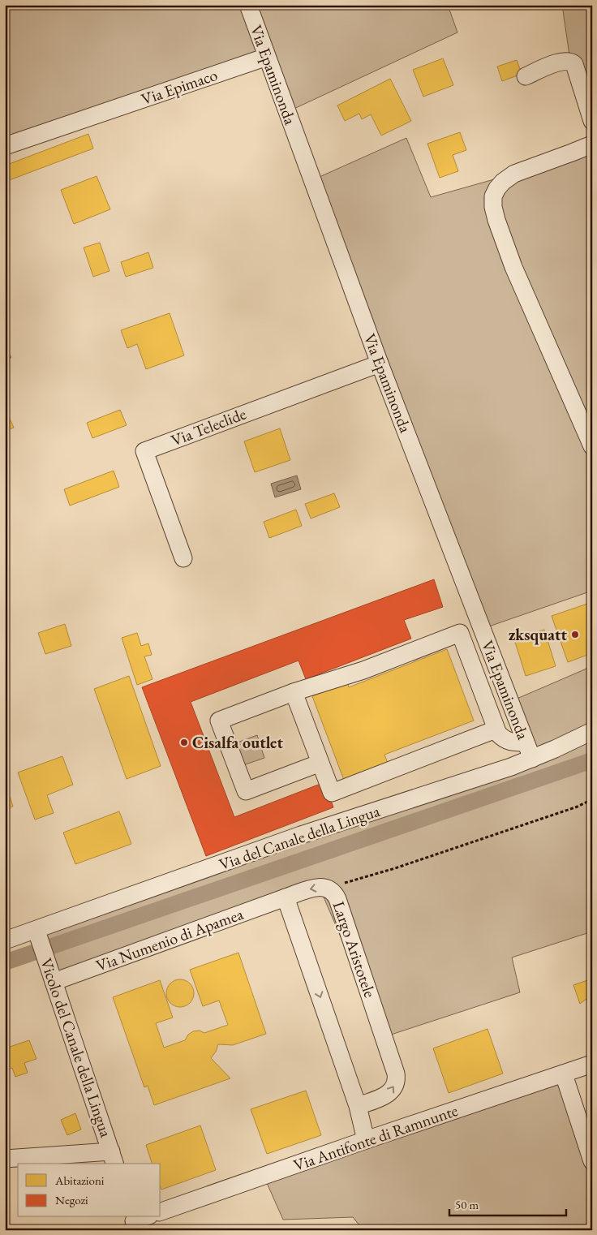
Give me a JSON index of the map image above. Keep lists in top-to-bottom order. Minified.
{"streets":{"street":["Via Epaminonda","Via Epimaco","Via Teleclide","Via del Canale della Lingua","Via Numenio di Apamea","Largo Aristotele","Vicolo del Canale della Lingua","Via Antifonte di Ramnunte"]},"crossings":[["Via Epaminonda","Via Epimaco"],["Via Epaminonda","Via Teleclide"],["Via Epaminonda","Via del Canale della Lingua"],["Via del Canale della Lingua","Vicolo del Canale della Lingua"],["Via Numenio di Apamea","Largo Aristotele"],["Via Numenio di Apamea","Vicolo del Canale della Lingua"]],"places":["zksquatt","Cisalfa outlet"],"legend":["Abitazioni","Negozi"],"scale_bar":"50 m"}
